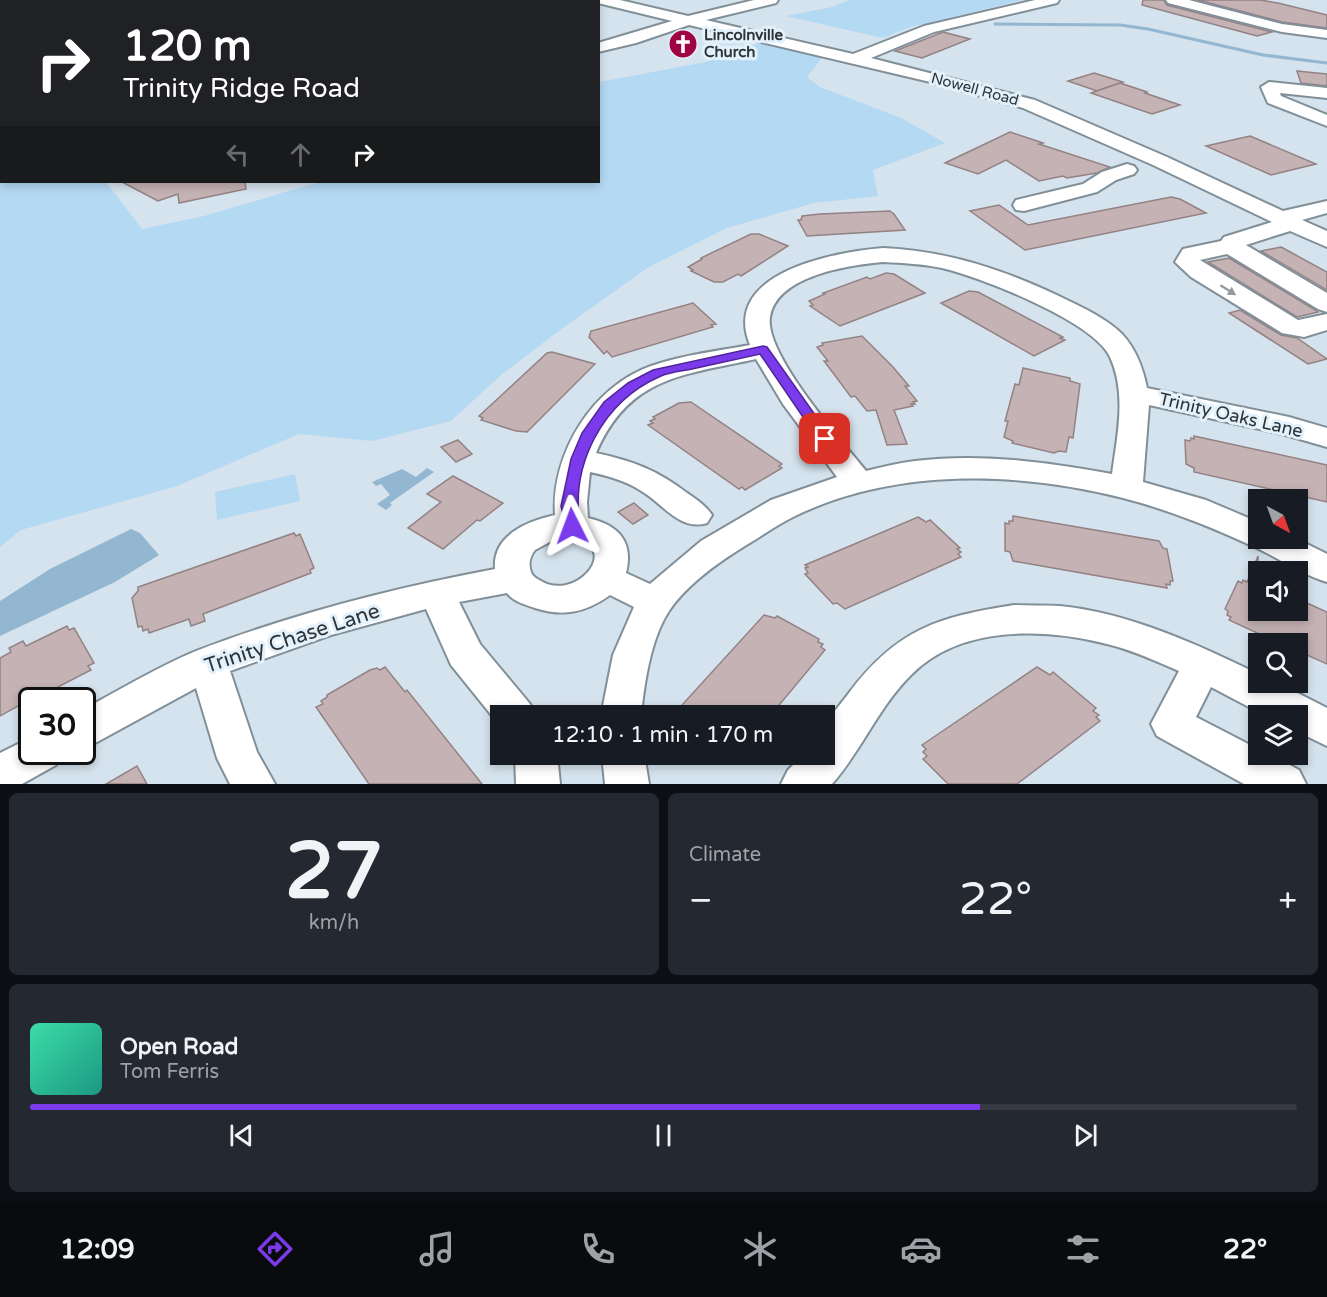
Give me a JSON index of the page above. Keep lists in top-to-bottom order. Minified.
{"streets":{"street":["Nowell Road","Trinity Oaks Lane","Trinity Chase Lane"]},"places":{"church":["Lincolnville Church"]},"north":"bottom right","page":{"turn":["120 m","Trinity Ridge Road"],"limit":"30","trip":"12:10 · 1 min · 170 m","tile":[["27","km/h"],"Climate"],"heat":["−","22°","+"],"song":["Open Road","Tom Ferris"],"tabs":["12:09","22°"]}}
